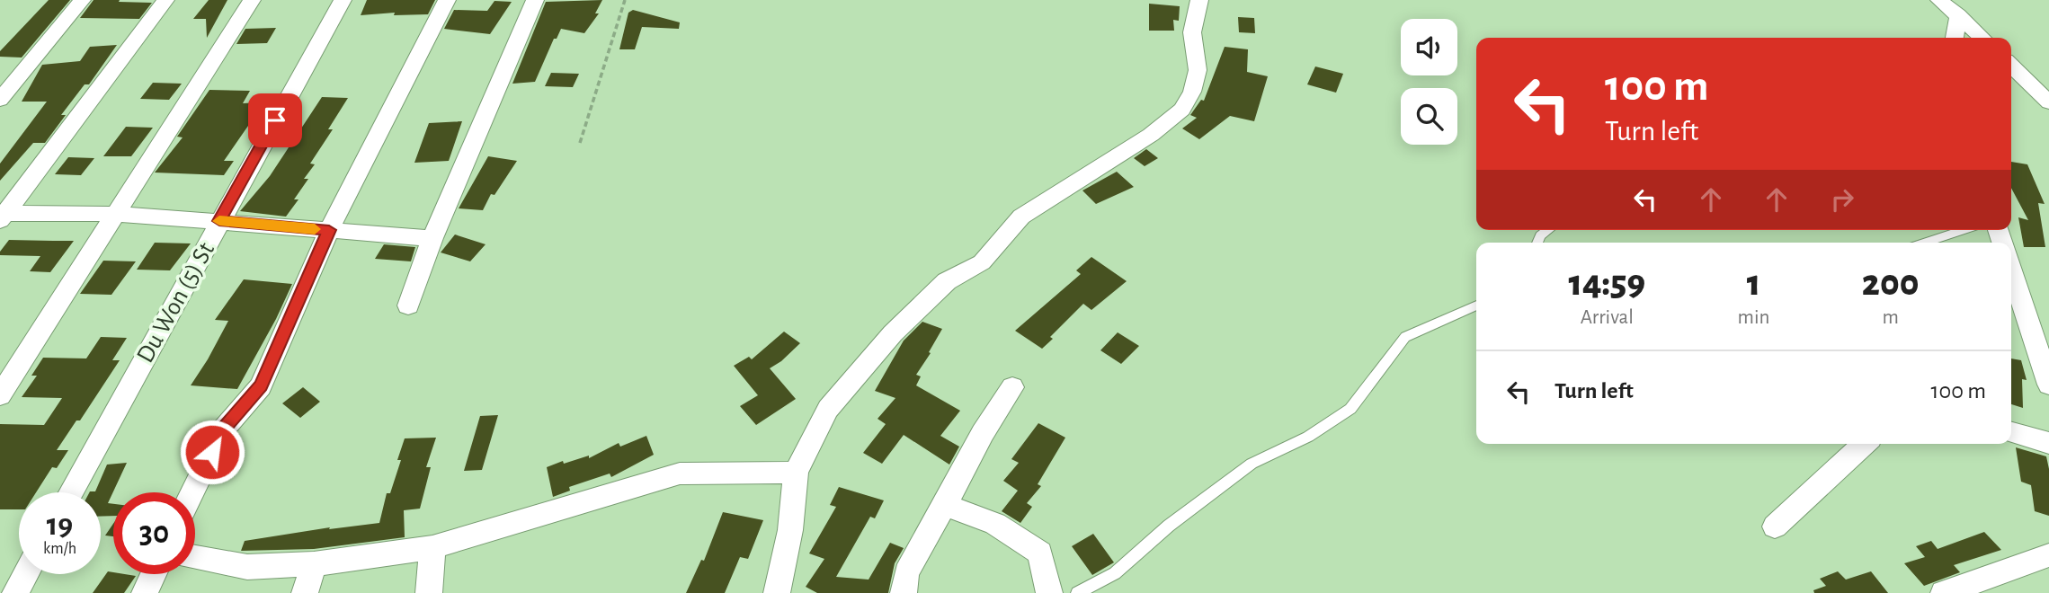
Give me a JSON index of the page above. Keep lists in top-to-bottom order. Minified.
{"streets":{"street":["Du Won (5) St"]},"page":{"turn":["100 m","Turn left"],"eta":["14:59","Arrival","1","min","200","m"],"list":[{"name":"Turn left","value":"100 m"}],"speed":"19 km/h","limit":"30"}}
